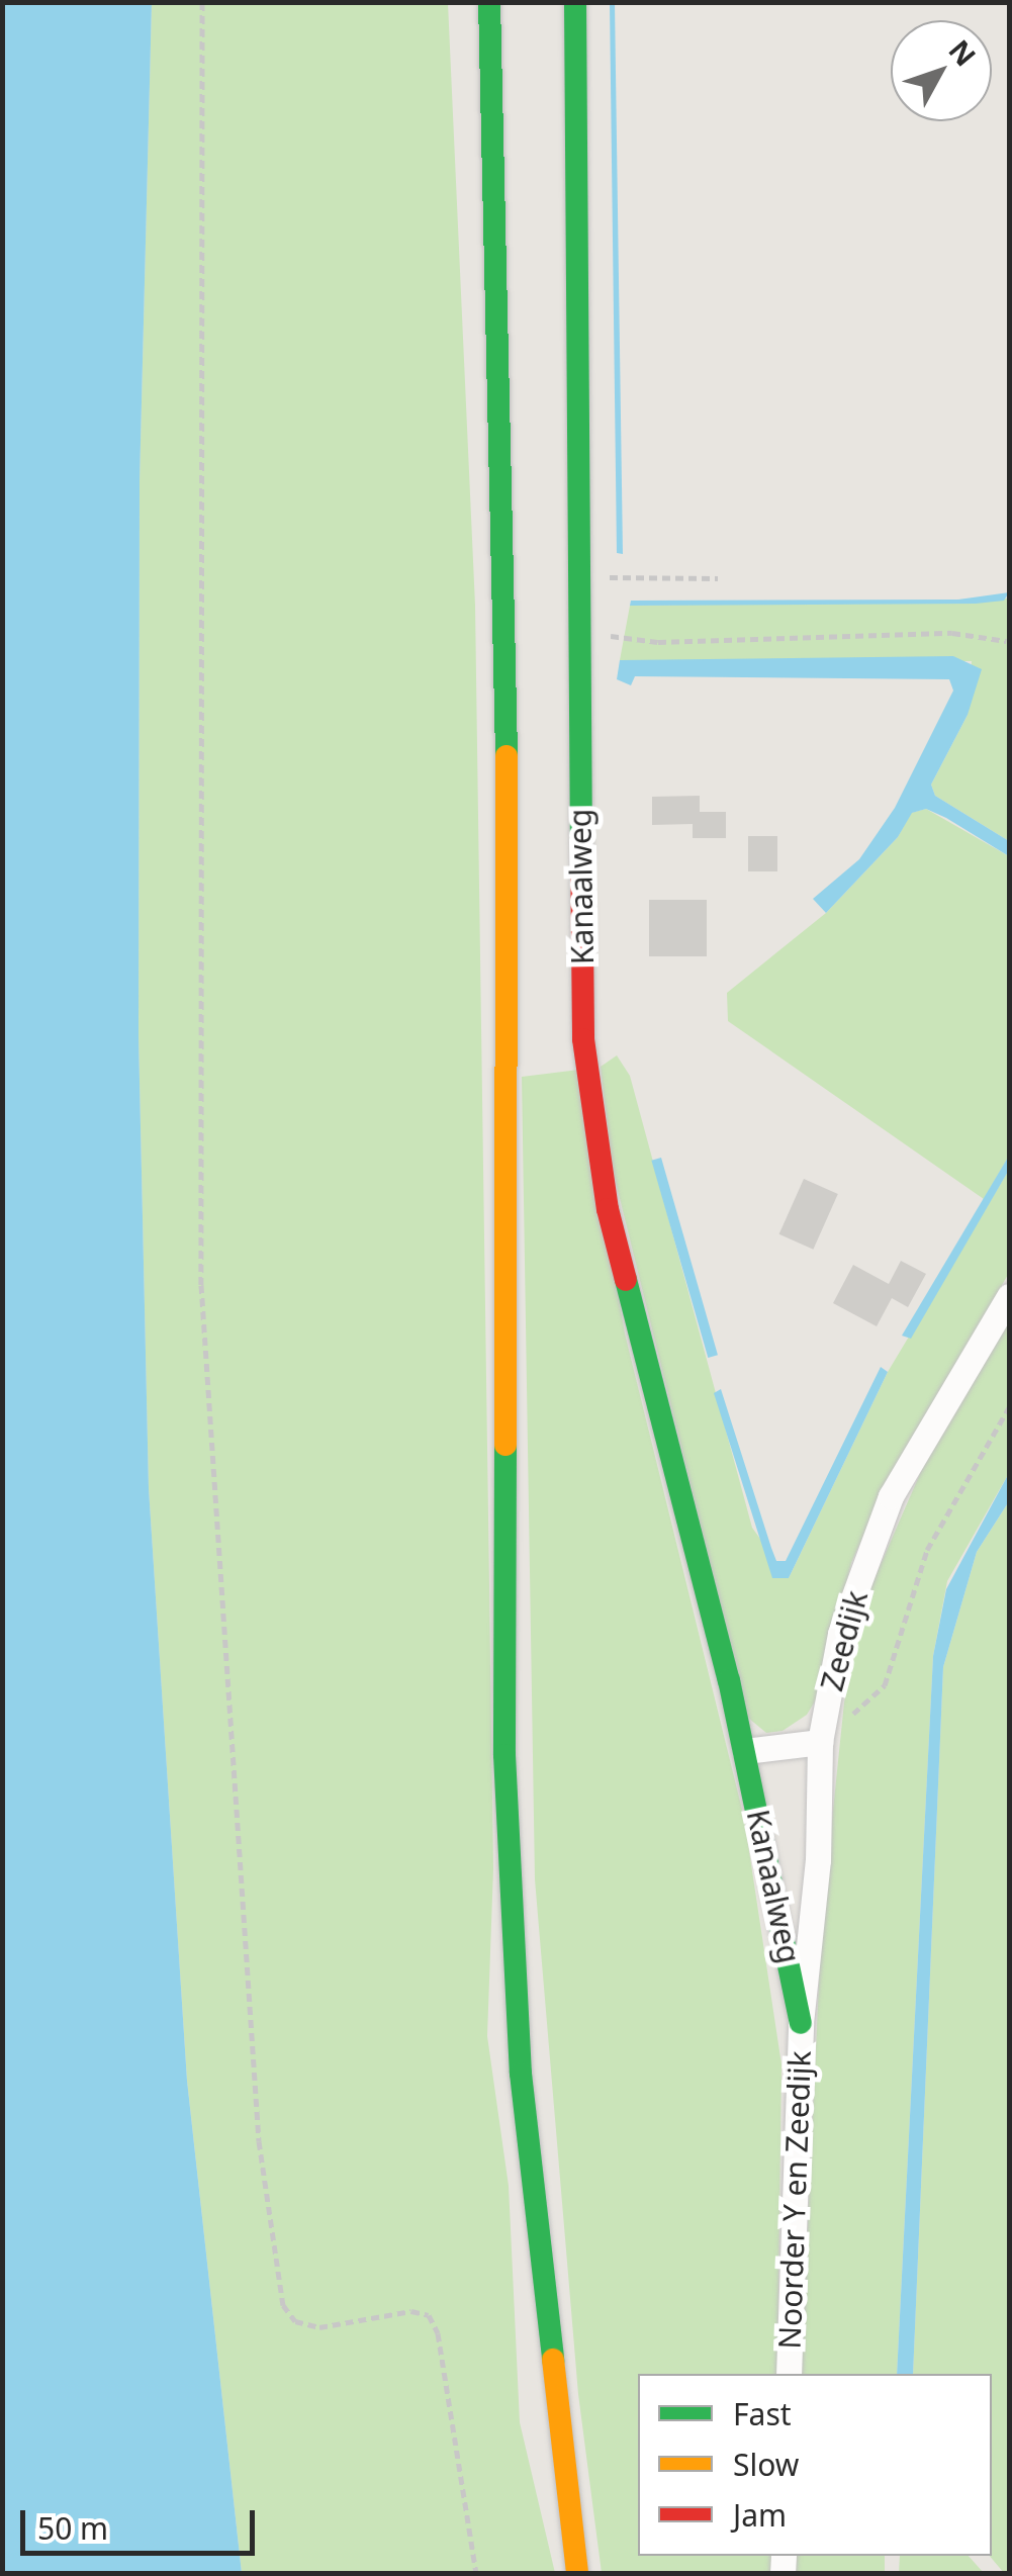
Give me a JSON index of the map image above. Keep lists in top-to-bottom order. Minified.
{"streets":{"main road":["Kanaalweg"],"street":["Zeedijk","Noorder Y en Zeedijk"]},"crossings":[["Kanaalweg","Zeedijk"],["Kanaalweg","Noorder Y en Zeedijk"],["Zeedijk","Noorder Y en Zeedijk"]],"legend":["Fast","Slow","Jam"],"scale_bar":"50 m","north":"top right"}
